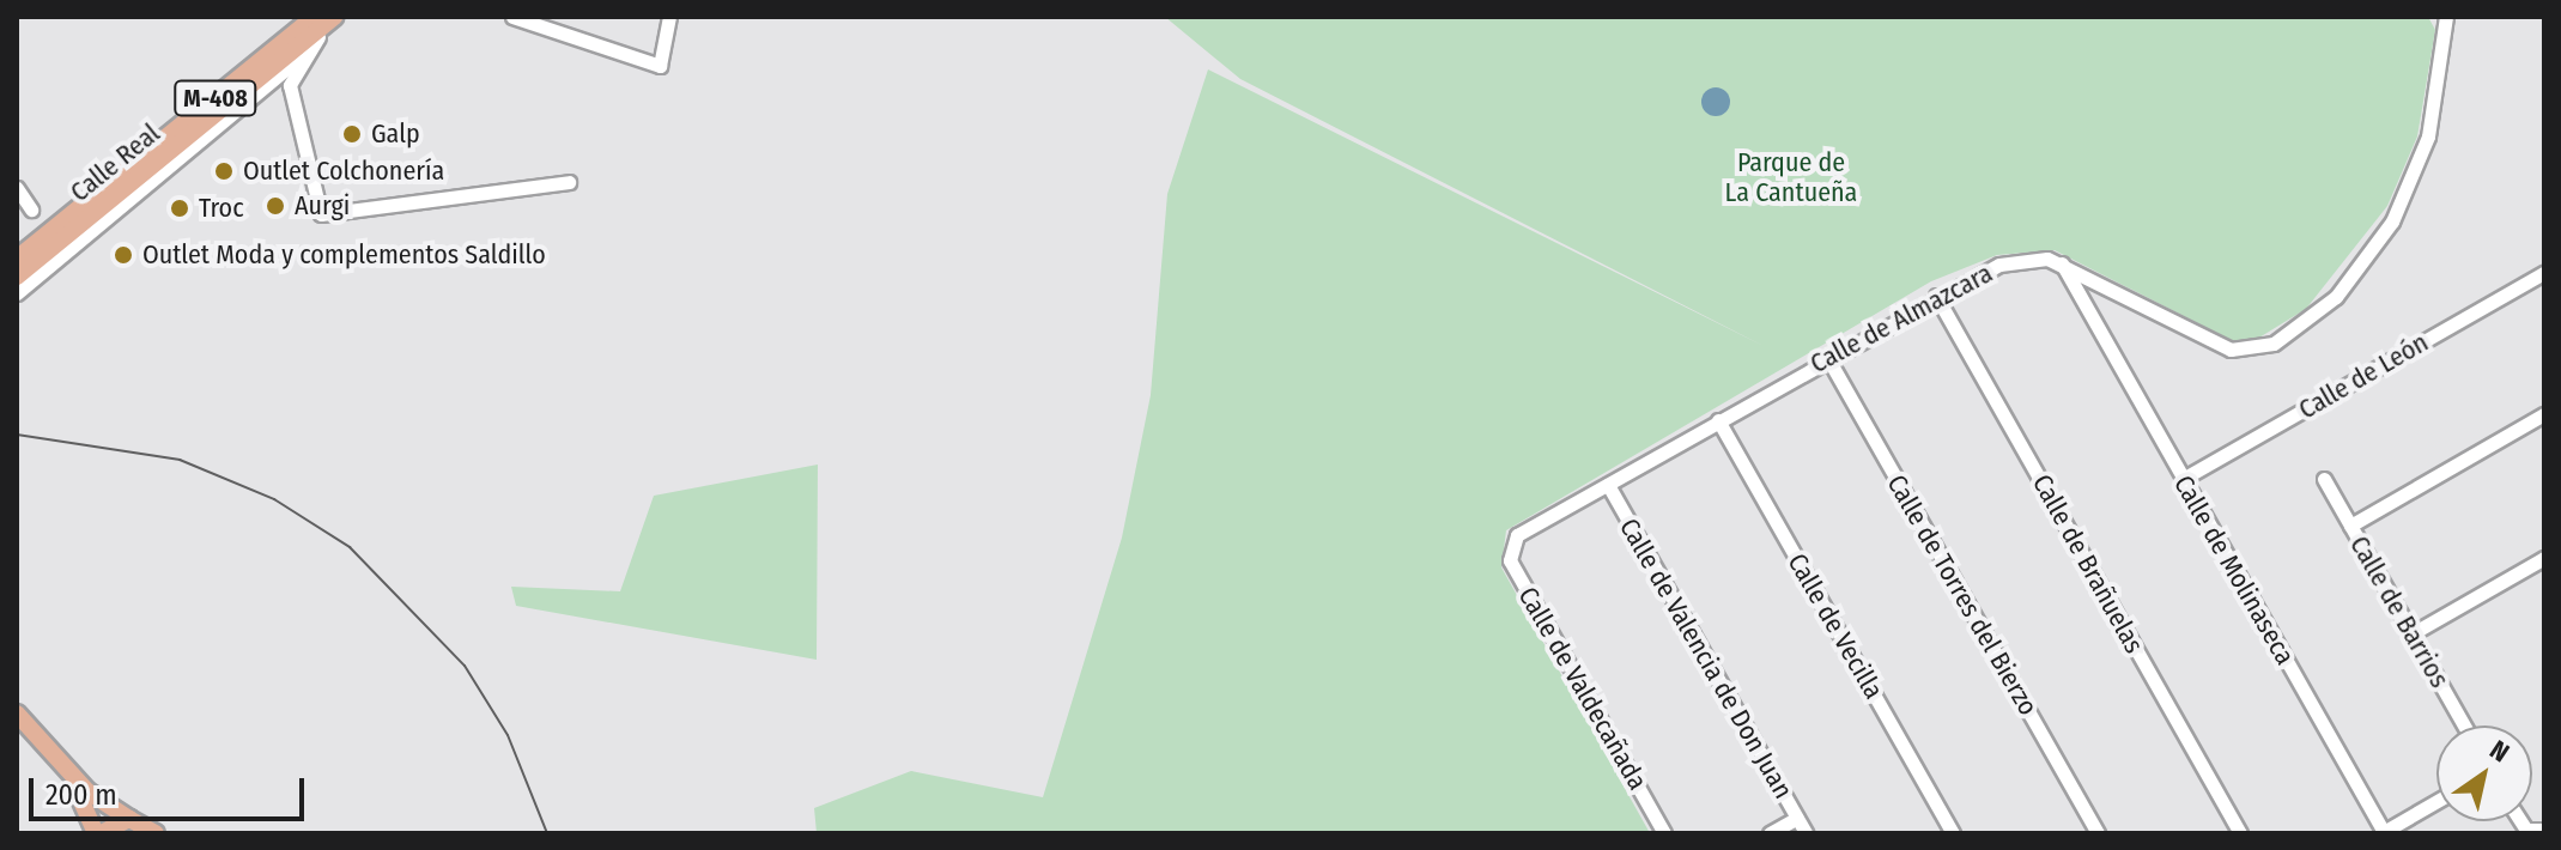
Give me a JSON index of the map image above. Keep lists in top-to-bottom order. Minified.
{"streets":{"main road":["M-408","Calle Real"],"street":["Calle de Almazcara","Calle de León","Calle de Brañuelas","Calle de Molinaseca","Calle de Torres del Bierzo","Calle de Barrios","Calle de Vecilla","Calle de Valencia de Don Juan","Calle de Valdecañada"]},"crossings":[["Calle de Almazcara","Calle de Brañuelas"],["Calle de Almazcara","Calle de Molinaseca"],["Calle de Almazcara","Calle de Torres del Bierzo"],["Calle de Almazcara","Calle de Vecilla"],["Calle de Almazcara","Calle de Valencia de Don Juan"],["Calle de Almazcara","Calle de Valdecañada"],["Calle de León","Calle de Molinaseca"]],"parks":["Parque de La Cantueña"],"places":["Galp","Outlet Colchonería","Aurgi","Troc","Outlet Moda y complementos Saldillo"],"scale_bar":"200 m","north":"top right"}
